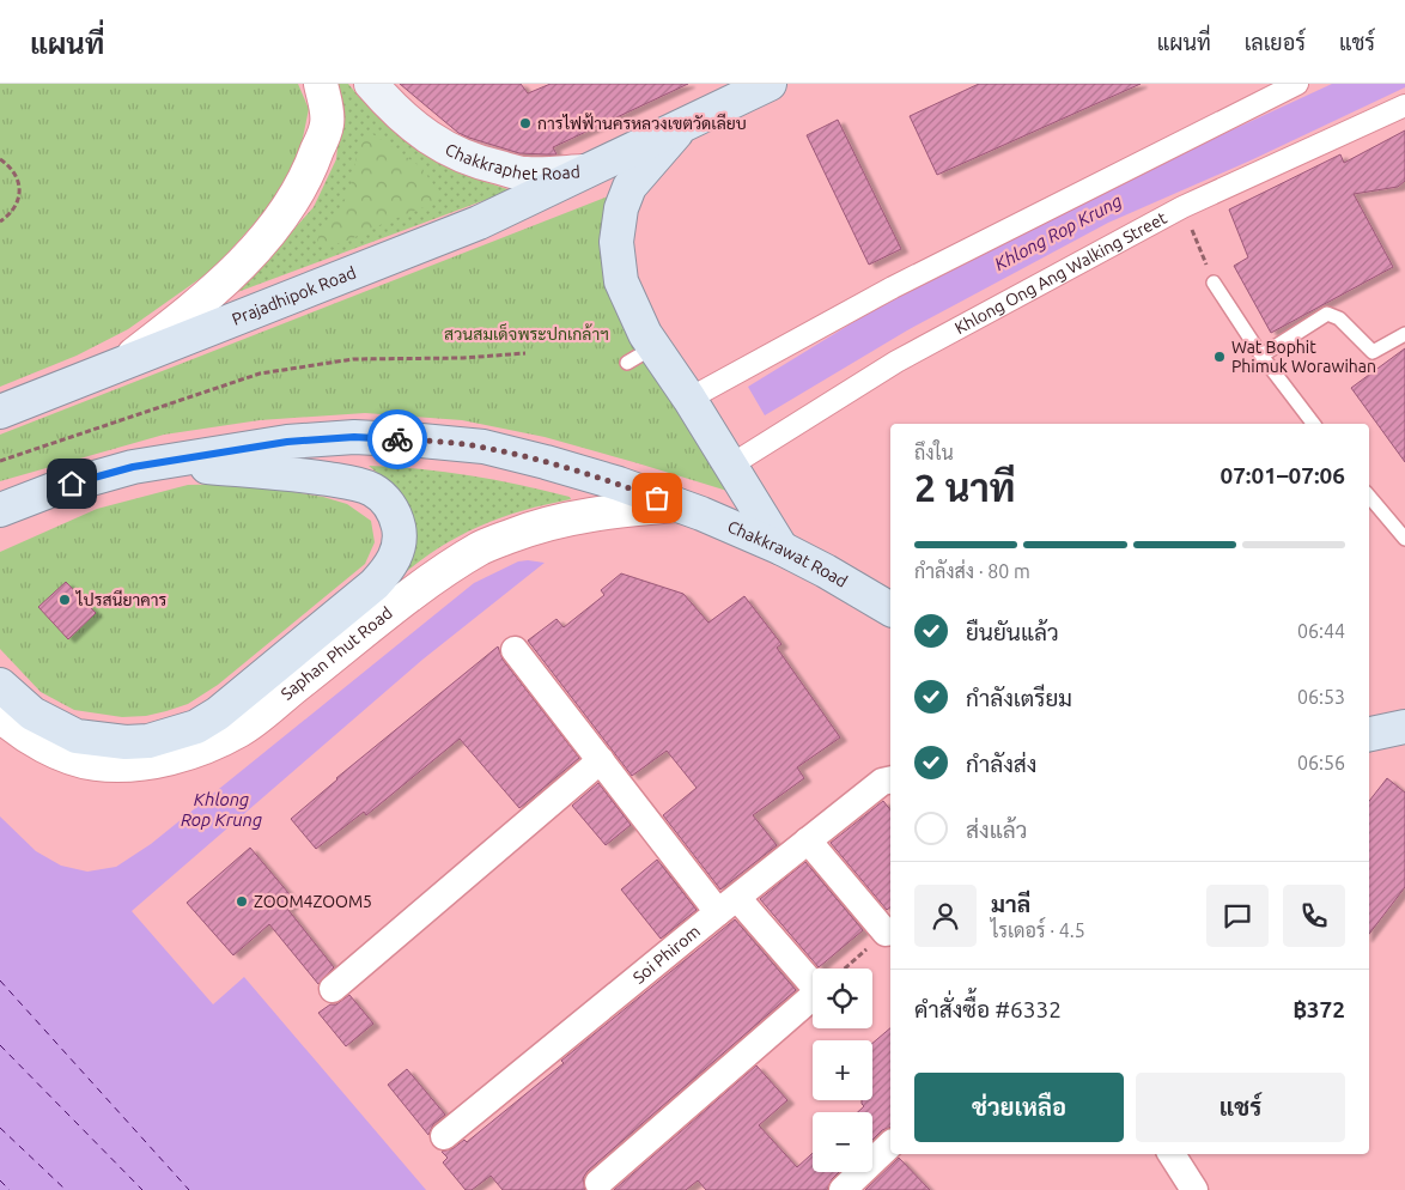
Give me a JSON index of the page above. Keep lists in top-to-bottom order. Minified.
{"streets":{"main road":["Chakkraphet Road","Prajadhipok Road","Chakkrawat Road"],"street":["Khlong Ong Ang Walking Street","Saphan Phut Road","Soi Phirom"]},"crossings":[["Chakkraphet Road","Prajadhipok Road"],["Chakkrawat Road","Saphan Phut Road"]],"water":["Khlong Rop Krung"],"parks":["สวนสมเด็จพระปกเกล้าฯ"],"places":["การไฟฟ้านครหลวงเขตวัดเลียบ","Wat Bophit Phimuk Worawihan","ไปรสนียาคาร","ZOOM4ZOOM5"],"page":{"header":"แผนที่","nav":["แผนที่","เลเยอร์","แชร์"],"heading":["2 นาที","ถึงใน","07:01–07:06"],"panel":["มาลี","ไรเดอร์ · 4.5","คำสั่งซื้อ #6332","฿372"],"bar":"กำลังส่ง · 80 m","list":[["ยืนยันแล้ว","06:44"],["กำลังเตรียม","06:53"],["กำลังส่ง","06:56"],"ส่งแล้ว"],"map_buttons":["+","−"],"buttons":["ช่วยเหลือ","แชร์"]}}
